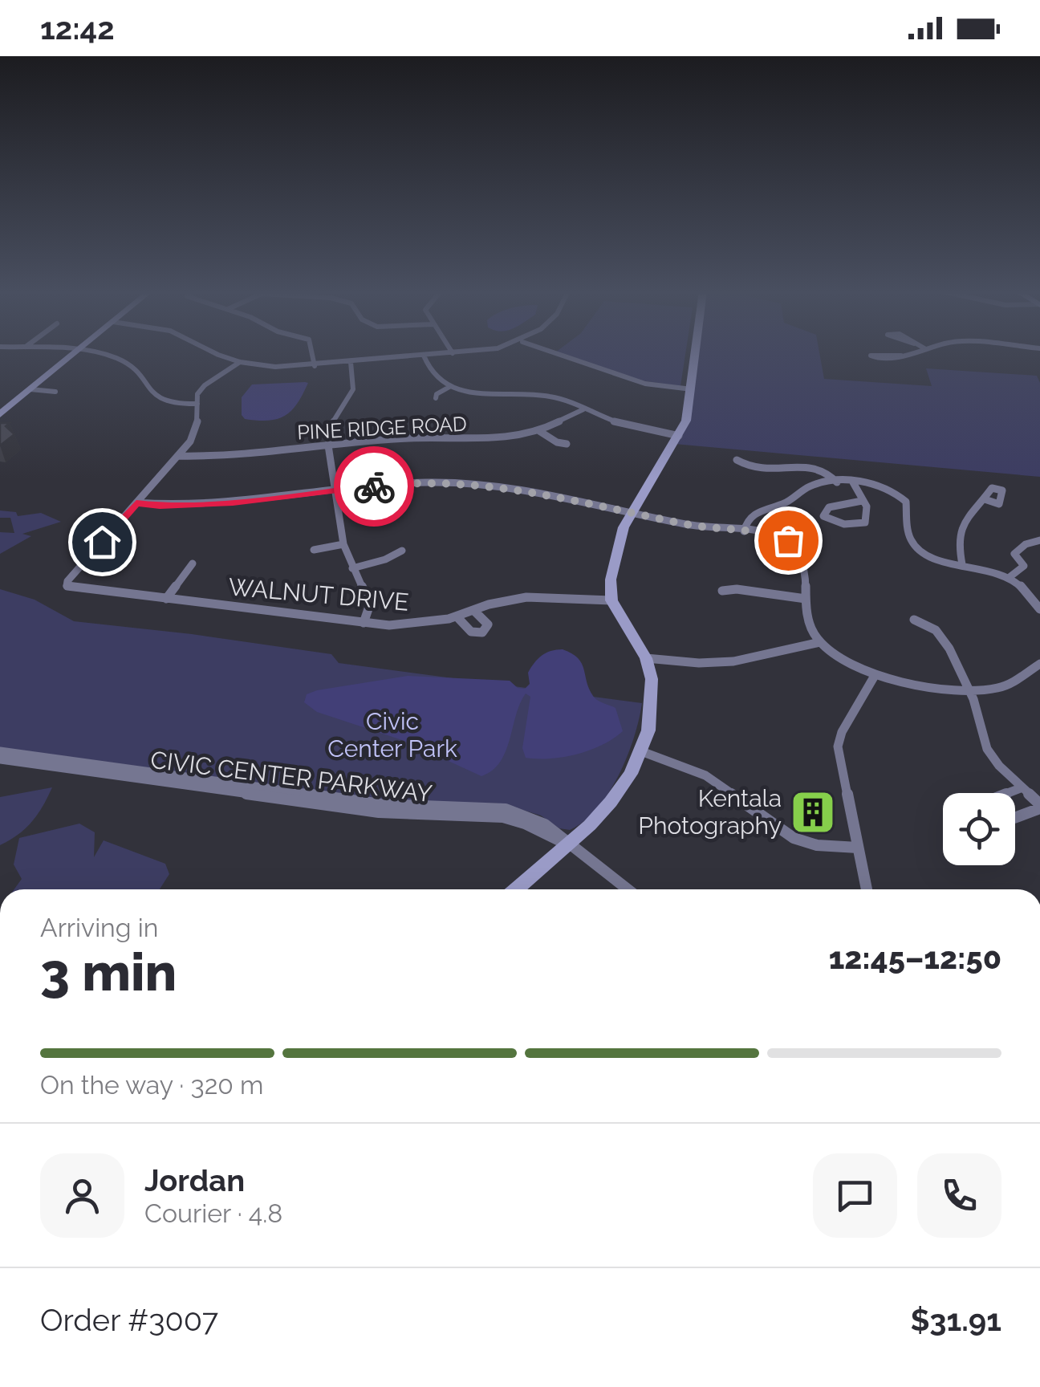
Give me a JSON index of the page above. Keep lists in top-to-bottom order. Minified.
{"streets":{"street":["PINE RIDGE ROAD","WALNUT DRIVE","CIVIC CENTER PARKWAY"]},"parks":["Civic Center Park"],"places":{"building":["Kentala Photography"]},"page":{"status":"12:42","heading":["3 min","Arriving in","12:45–12:50"],"panel":["Jordan","Courier · 4.8","Order #3007","$31.91"],"bar":"On the way · 320 m"}}
